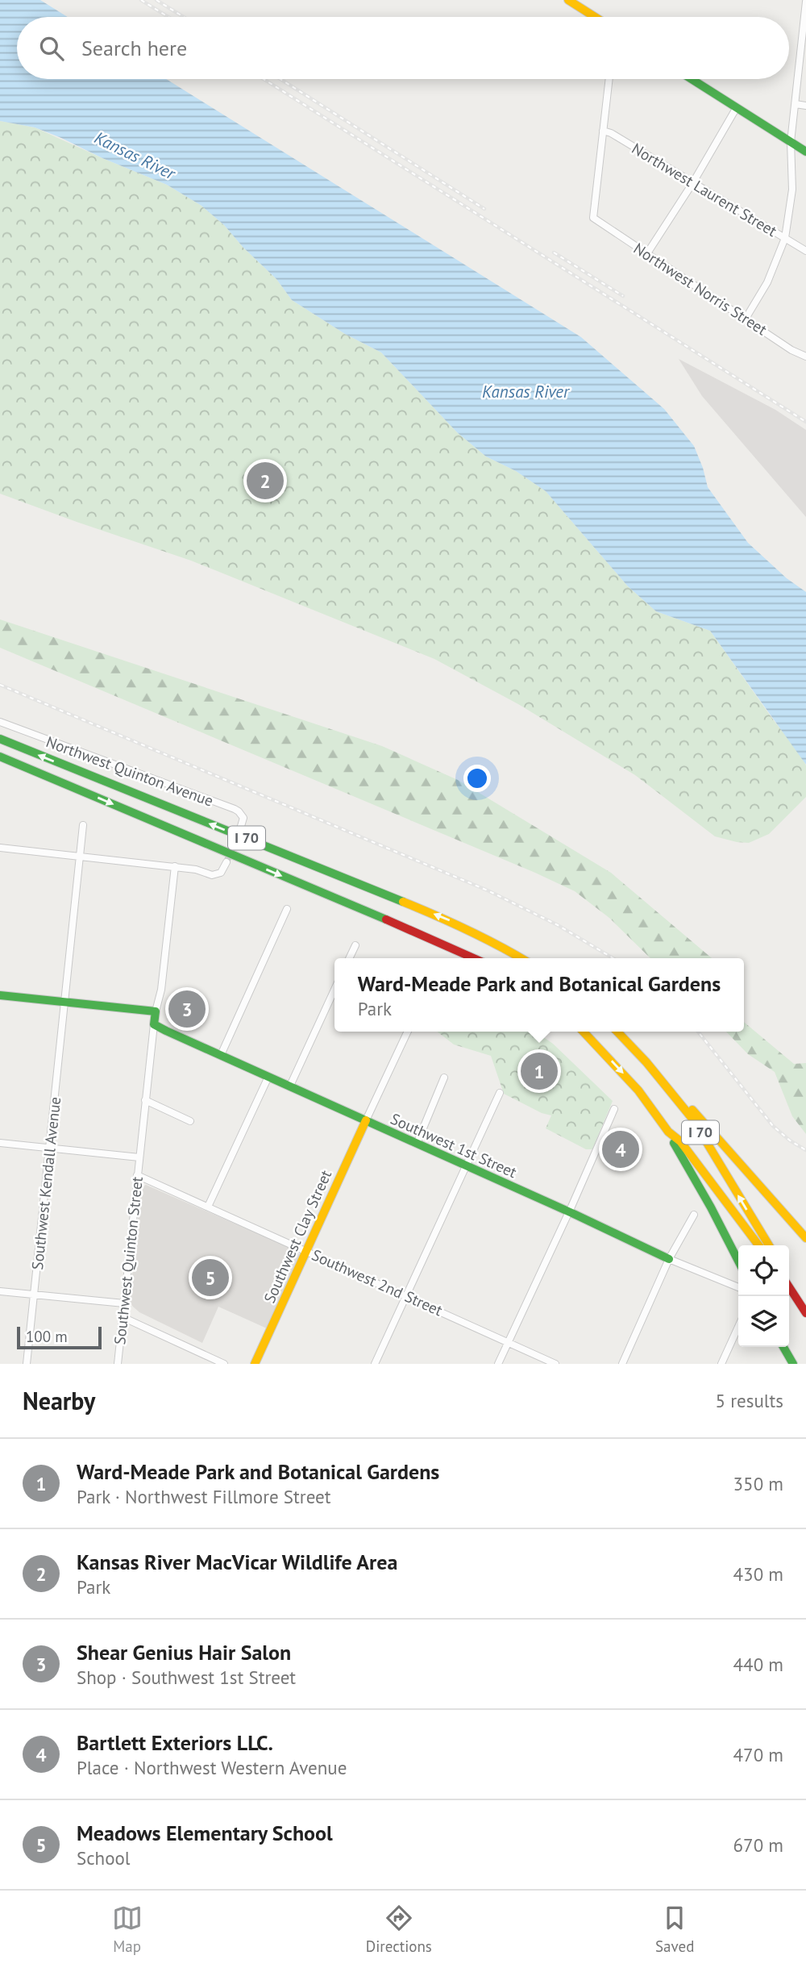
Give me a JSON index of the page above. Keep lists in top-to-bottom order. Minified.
{"streets":{"main road":["I 70","Southwest 1st Street","Southwest Clay Street"],"street":["Northwest Laurent Street","Northwest Norris Street","Northwest Quinton Avenue","Southwest Kendall Avenue","Southwest Quinton Street","Southwest 2nd Street"]},"crossings":[["Northwest Laurent Street","Northwest Norris Street"],["Southwest 1st Street","Southwest Clay Street"],["Southwest 1st Street","Southwest Quinton Street"],["Southwest Clay Street","Southwest 2nd Street"],["Southwest Quinton Street","Southwest 2nd Street"]],"water":["Kansas River"],"scale_bar":"100 m","page":{"search":"Search here","pins":["2","3","1","4","5"],"popup":["Ward-Meade Park and Botanical Gardens","Park"],"scale":"100 m","heading":["Nearby","5 results"],"list":[{"mark":"1","name":"Ward-Meade Park and Botanical Gardens","note":"Park · Northwest Fillmore Street","value":"350 m"},{"mark":"2","name":"Kansas River MacVicar Wildlife Area","note":"Park","value":"430 m"},{"mark":"3","name":"Shear Genius Hair Salon","note":"Shop · Southwest 1st Street","value":"440 m"},{"mark":"4","name":"Bartlett Exteriors LLC.","note":"Place · Northwest Western Avenue","value":"470 m"},{"mark":"5","name":"Meadows Elementary School","note":"School","value":"670 m"}],"nav":["Map","Directions","Saved"]}}
